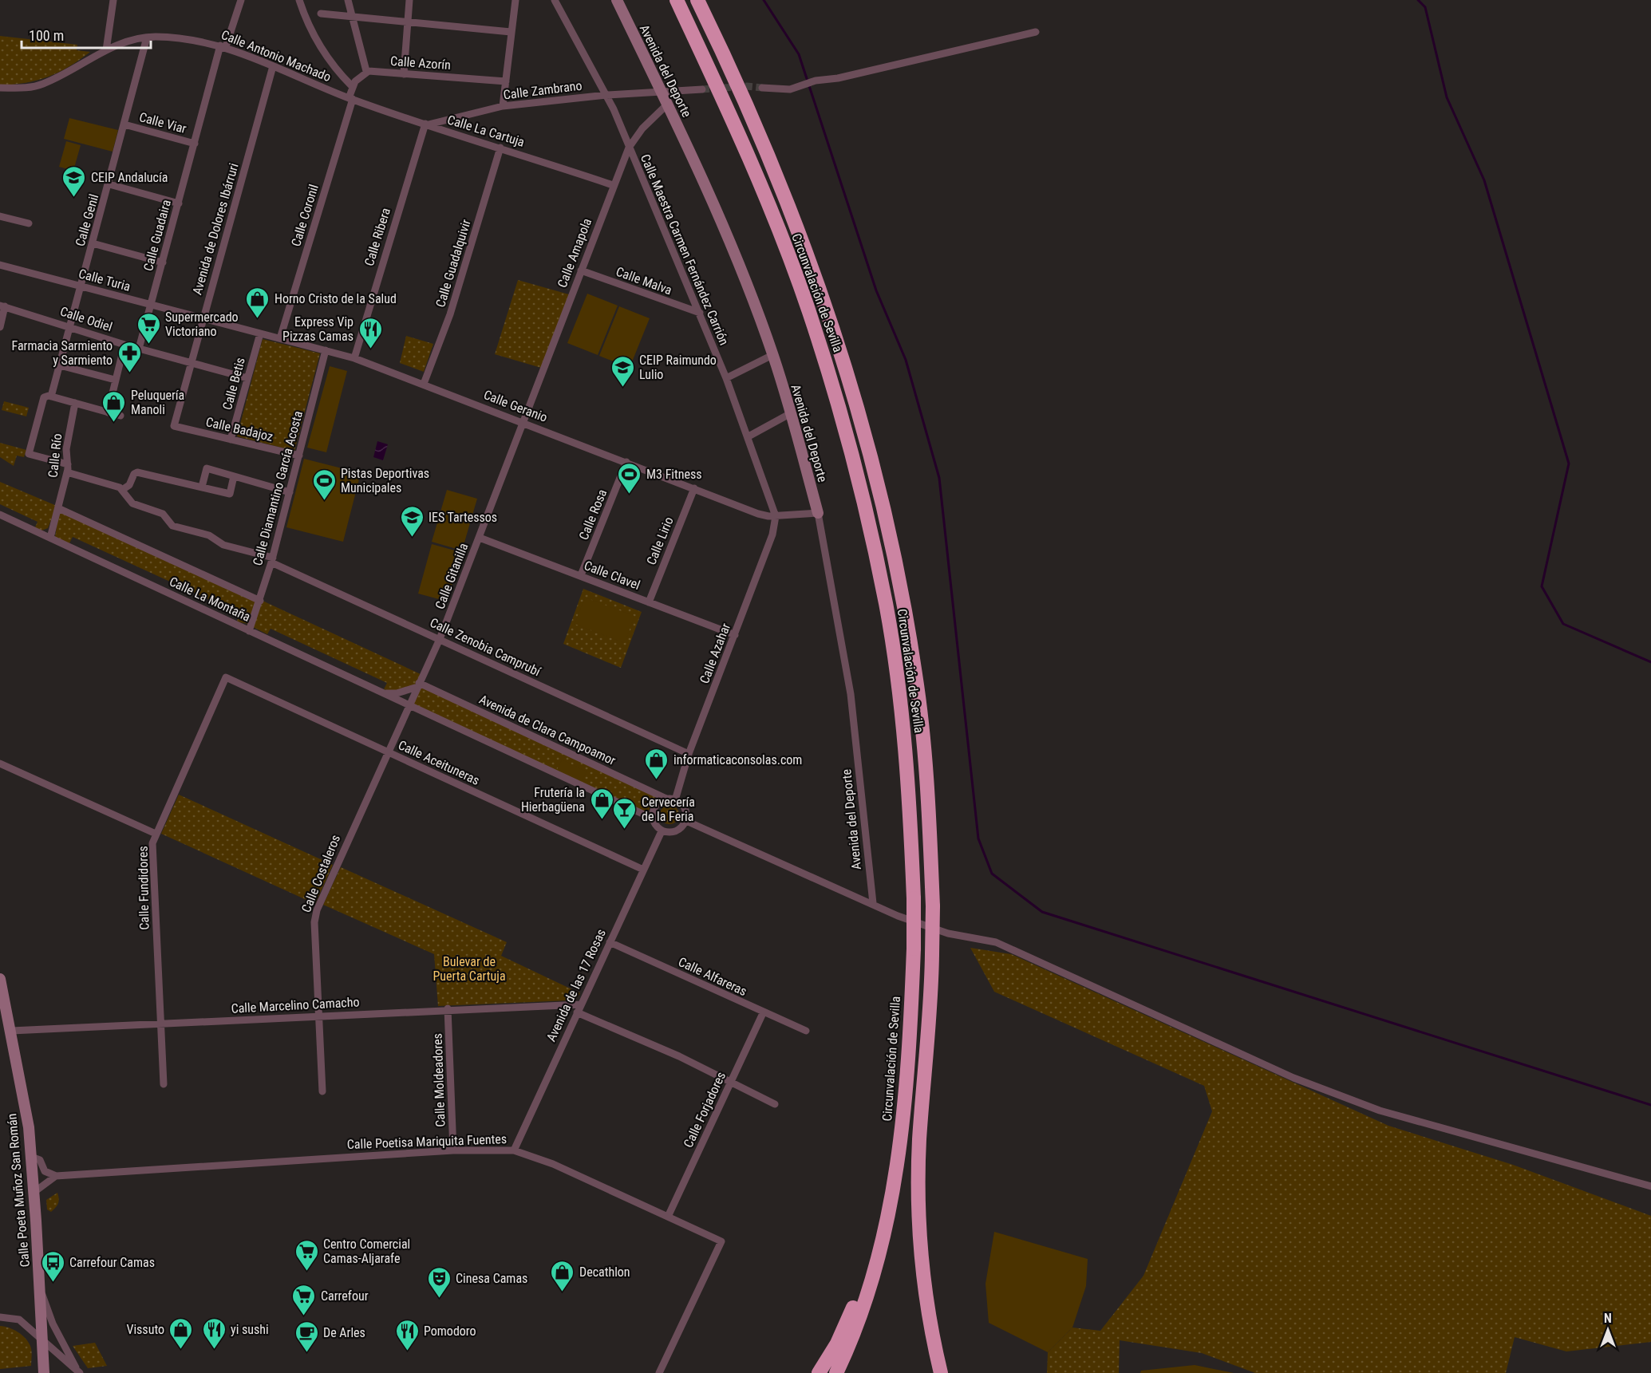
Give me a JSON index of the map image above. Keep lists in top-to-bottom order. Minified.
{"streets":{"highway":["Circunvalación de Sevilla"],"street":["Calle Antonio Machado","Calle Azorín","Avenida del Deporte","Calle Zambrano","Calle Viar","Calle La Cartuja","Calle Coronil","Calle Genil","Avenida de Dolores Ibárruri","Calle Guadaira","Calle Ribera","Calle Maestra Carmen Fernández Carrión","Calle Amapola","Calle Guadalquivir","Calle Turia","Calle Malva","Calle Odiel","Calle Betis","Calle Geranio","Calle Badajoz","Calle Río","Calle Diamantino García Acosta","Calle Rosa","Calle Lirio","Calle Clavel","Calle Gitanilla","Calle La Montaña","Calle Zenobia Camprubí","Calle Azahar","Avenida de Clara Campoamor","Calle Aceituneras","Calle Costaleros","Calle Fundidores","Calle Alfareras","Avenida de las 17 Rosas","Calle Marcelino Camacho","Calle Moldeadores","Calle Forjadores","Calle Poetisa Mariquita Fuentes","Calle Poeta Muñoz San Román"]},"crossings":[["Calle Antonio Machado","Calle La Cartuja"],["Calle Antonio Machado","Calle Coronil"],["Calle Antonio Machado","Calle Genil"],["Calle Antonio Machado","Avenida de Dolores Ibárruri"],["Calle Antonio Machado","Calle Guadaira"],["Avenida del Deporte","Calle Zambrano"],["Avenida del Deporte","Calle Amapola"],["Avenida del Deporte","Calle Geranio"],["Calle Zambrano","Calle La Cartuja"],["Calle Zambrano","Calle Ribera"],["Calle Zambrano","Calle Maestra Carmen Fernández Carrión"],["Calle Viar","Calle Genil"],["Calle Viar","Calle Guadaira"],["Calle La Cartuja","Calle Coronil"],["Calle La Cartuja","Calle Ribera"],["Calle La Cartuja","Calle Amapola"],["Calle La Cartuja","Calle Guadalquivir"],["Calle Coronil","Calle Geranio"],["Calle Genil","Calle Turia"],["Calle Genil","Calle Odiel"],["Calle Genil","Calle Río"],["Avenida de Dolores Ibárruri","Calle Turia"],["Avenida de Dolores Ibárruri","Calle Odiel"],["Avenida de Dolores Ibárruri","Calle Geranio"],["Avenida de Dolores Ibárruri","Calle Badajoz"],["Calle Guadaira","Calle Turia"],["Calle Guadaira","Calle Odiel"],["Calle Ribera","Calle Geranio"],["Calle Maestra Carmen Fernández Carrión","Calle Amapola"],["Calle Maestra Carmen Fernández Carrión","Calle Malva"],["Calle Maestra Carmen Fernández Carrión","Calle Geranio"],["Calle Maestra Carmen Fernández Carrión","Calle Azahar"],["Calle Amapola","Calle Malva"],["Calle Amapola","Calle Geranio"],["Calle Amapola","Calle Gitanilla"],["Calle Guadalquivir","Calle Geranio"],["Calle Turia","Calle Geranio"],["Calle Odiel","Calle Betis"],["Calle Betis","Calle Geranio"],["Calle Betis","Calle Badajoz"],["Calle Geranio","Calle Diamantino García Acosta"],["Calle Geranio","Calle Rosa"],["Calle Geranio","Calle Lirio"],["Calle Geranio","Calle Gitanilla"],["Calle Geranio","Calle Azahar"],["Calle Badajoz","Calle Diamantino García Acosta"],["Calle Río","Calle La Montaña"],["Calle Diamantino García Acosta","Calle La Montaña"],["Calle Diamantino García Acosta","Calle Zenobia Camprubí"],["Calle Rosa","Calle Clavel"],["Calle Lirio","Calle Clavel"],["Calle Clavel","Calle Gitanilla"],["Calle Clavel","Calle Azahar"],["Calle Gitanilla","Calle La Montaña"],["Calle Gitanilla","Calle Zenobia Camprubí"],["Calle Gitanilla","Avenida de Clara Campoamor"],["Calle Gitanilla","Calle Costaleros"],["Calle La Montaña","Calle Costaleros"],["Calle Zenobia Camprubí","Calle Azahar"],["Calle Azahar","Avenida de Clara Campoamor"],["Calle Azahar","Avenida de las 17 Rosas"],["Avenida de Clara Campoamor","Avenida de las 17 Rosas"],["Calle Aceituneras","Calle Costaleros"],["Calle Aceituneras","Calle Fundidores"],["Calle Aceituneras","Avenida de las 17 Rosas"],["Calle Costaleros","Calle Marcelino Camacho"],["Calle Fundidores","Calle Marcelino Camacho"],["Calle Alfareras","Avenida de las 17 Rosas"],["Calle Alfareras","Calle Forjadores"],["Avenida de las 17 Rosas","Calle Marcelino Camacho"],["Avenida de las 17 Rosas","Calle Poetisa Mariquita Fuentes"],["Calle Marcelino Camacho","Calle Moldeadores"],["Calle Marcelino Camacho","Calle Poeta Muñoz San Román"],["Calle Moldeadores","Calle Poetisa Mariquita Fuentes"],["Calle Forjadores","Calle Poetisa Mariquita Fuentes"]],"parks":["Bulevar de Puerta Cartuja"],"places":{"school or university":["CEIP Andalucía","CEIP Raimundo Lulio","IES Tartessos"],"shop":["Horno Cristo de la Salud","Peluquería Manoli","informaticaconsolas.com","Frutería la Hierbagüena","Decathlon","Vissuto"],"supermarket":["Supermercado Victoriano","Centro Comercial Camas-Aljarafe","Carrefour"],"restaurant":["Express Vip Pizzas Camas","yi sushi","Pomodoro"],"pharmacy":["Farmacia Sarmiento y Sarmiento"],"sports":["M3 Fitness","Pistas Deportivas Municipales"],"bar":["Cervecería de la Feria"],"bus stop":["Carrefour Camas"],"theatre":["Cinesa Camas"],"cafe":["De Arles"]},"scale_bar":"100 m","north":"top"}
